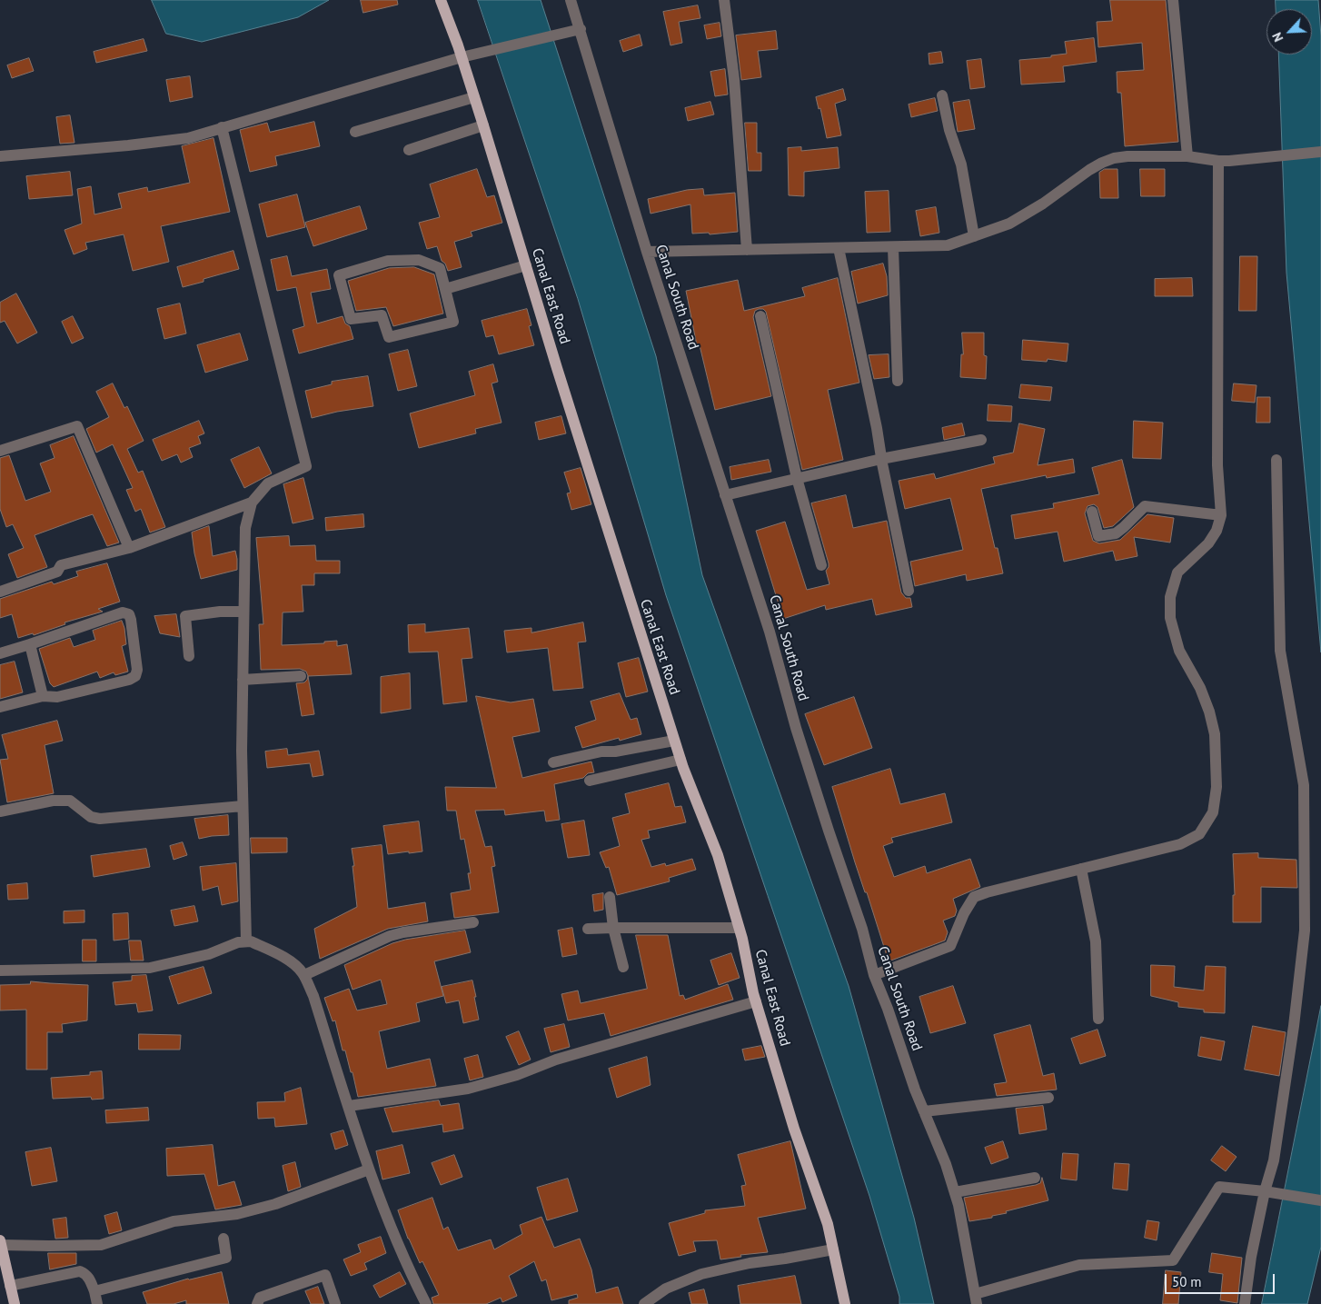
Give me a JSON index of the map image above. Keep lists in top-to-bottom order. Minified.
{"streets":{"main road":["Canal East Road"],"street":["Canal South Road"]},"scale_bar":"50 m","north":"bottom left"}
